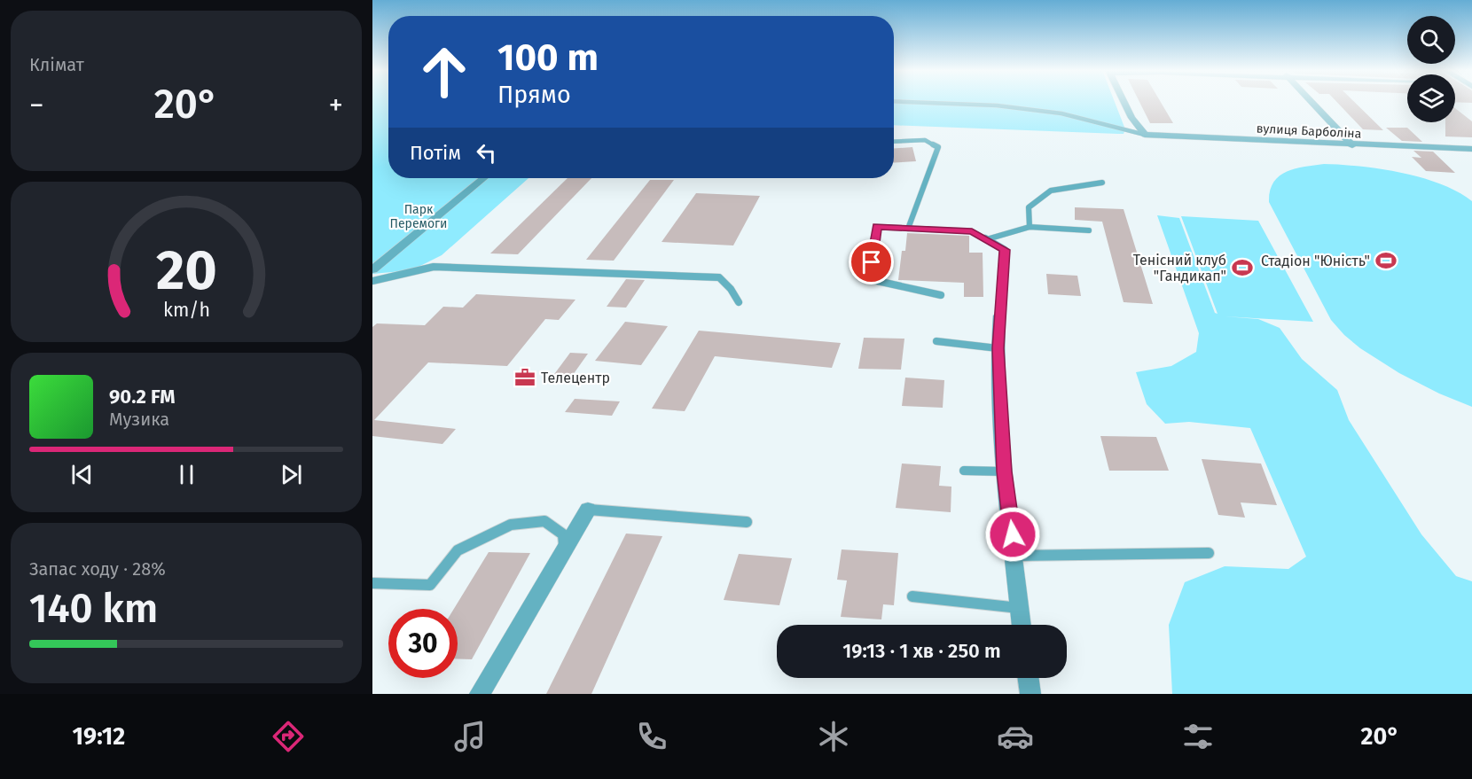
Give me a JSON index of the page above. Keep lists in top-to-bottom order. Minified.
{"streets":{"street":["вулиця Барболіна"]},"parks":["Парк Перемоги"],"places":{"sports":["Стадіон \"Юність\"","Тенісний клуб \"Гандикап\""],"office":["Телецентр"]},"page":{"tile":["Клімат",["Запас ходу · 28%","140 km"]],"turn":["100 m","Прямо"],"heat":["−","20°","+"],"then":"Потім","song":["90.2 FM","Музика"],"limit":"30","trip":"19:13 · 1 хв · 250 m","tabs":["19:12","20°"],"gauge":["20","km/h"]}}
